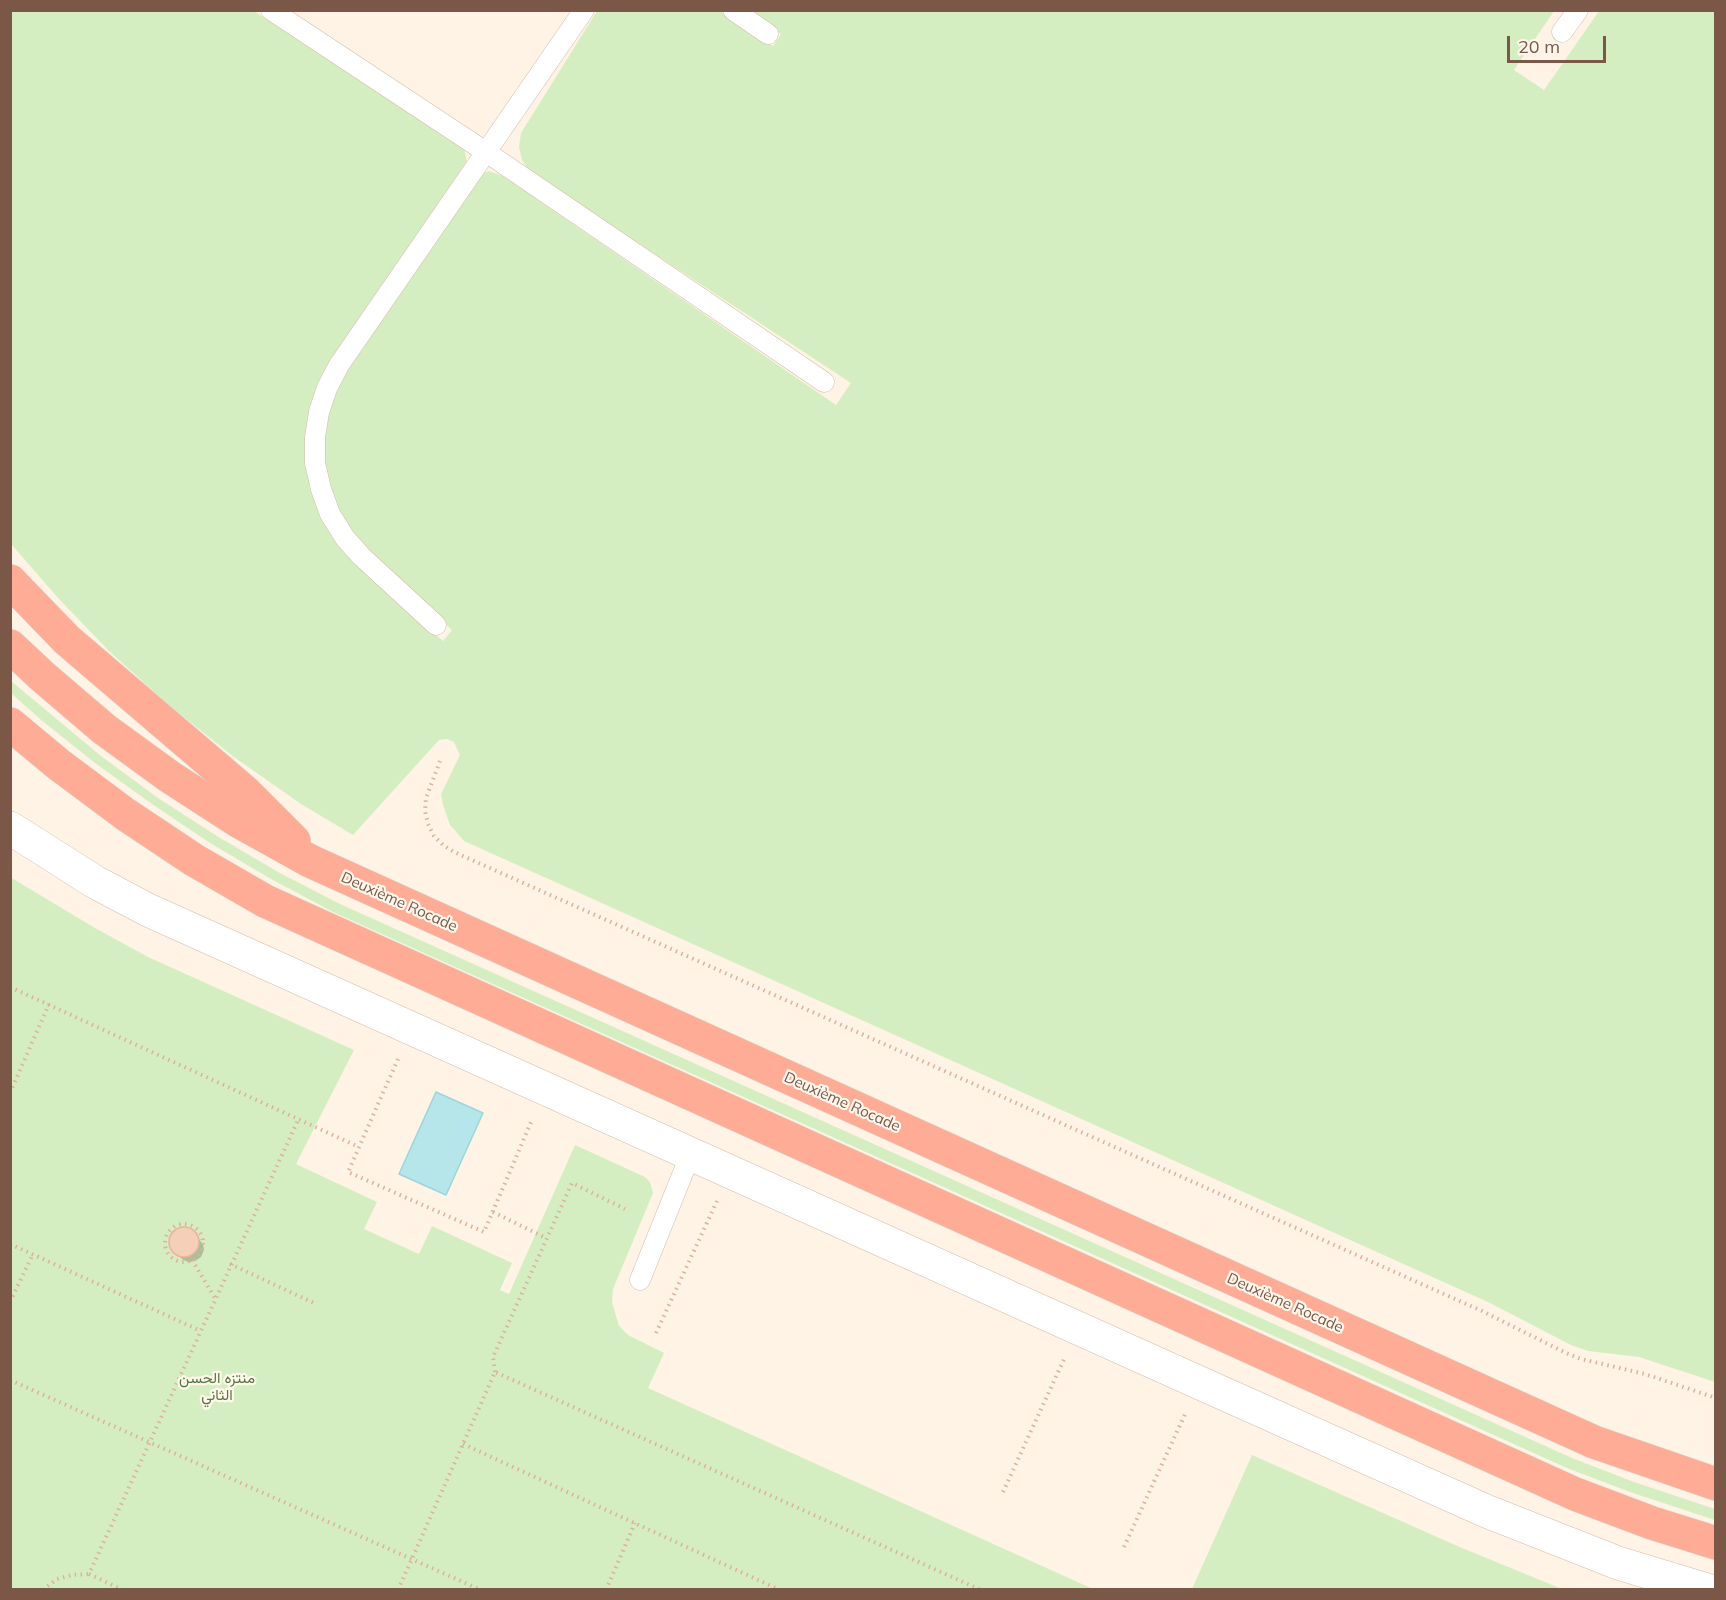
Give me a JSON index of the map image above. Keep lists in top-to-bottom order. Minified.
{"streets":{"highway":["Deuxième Rocade"]},"parks":["منتزه الحسن الثاني"],"scale_bar":"20 m"}
